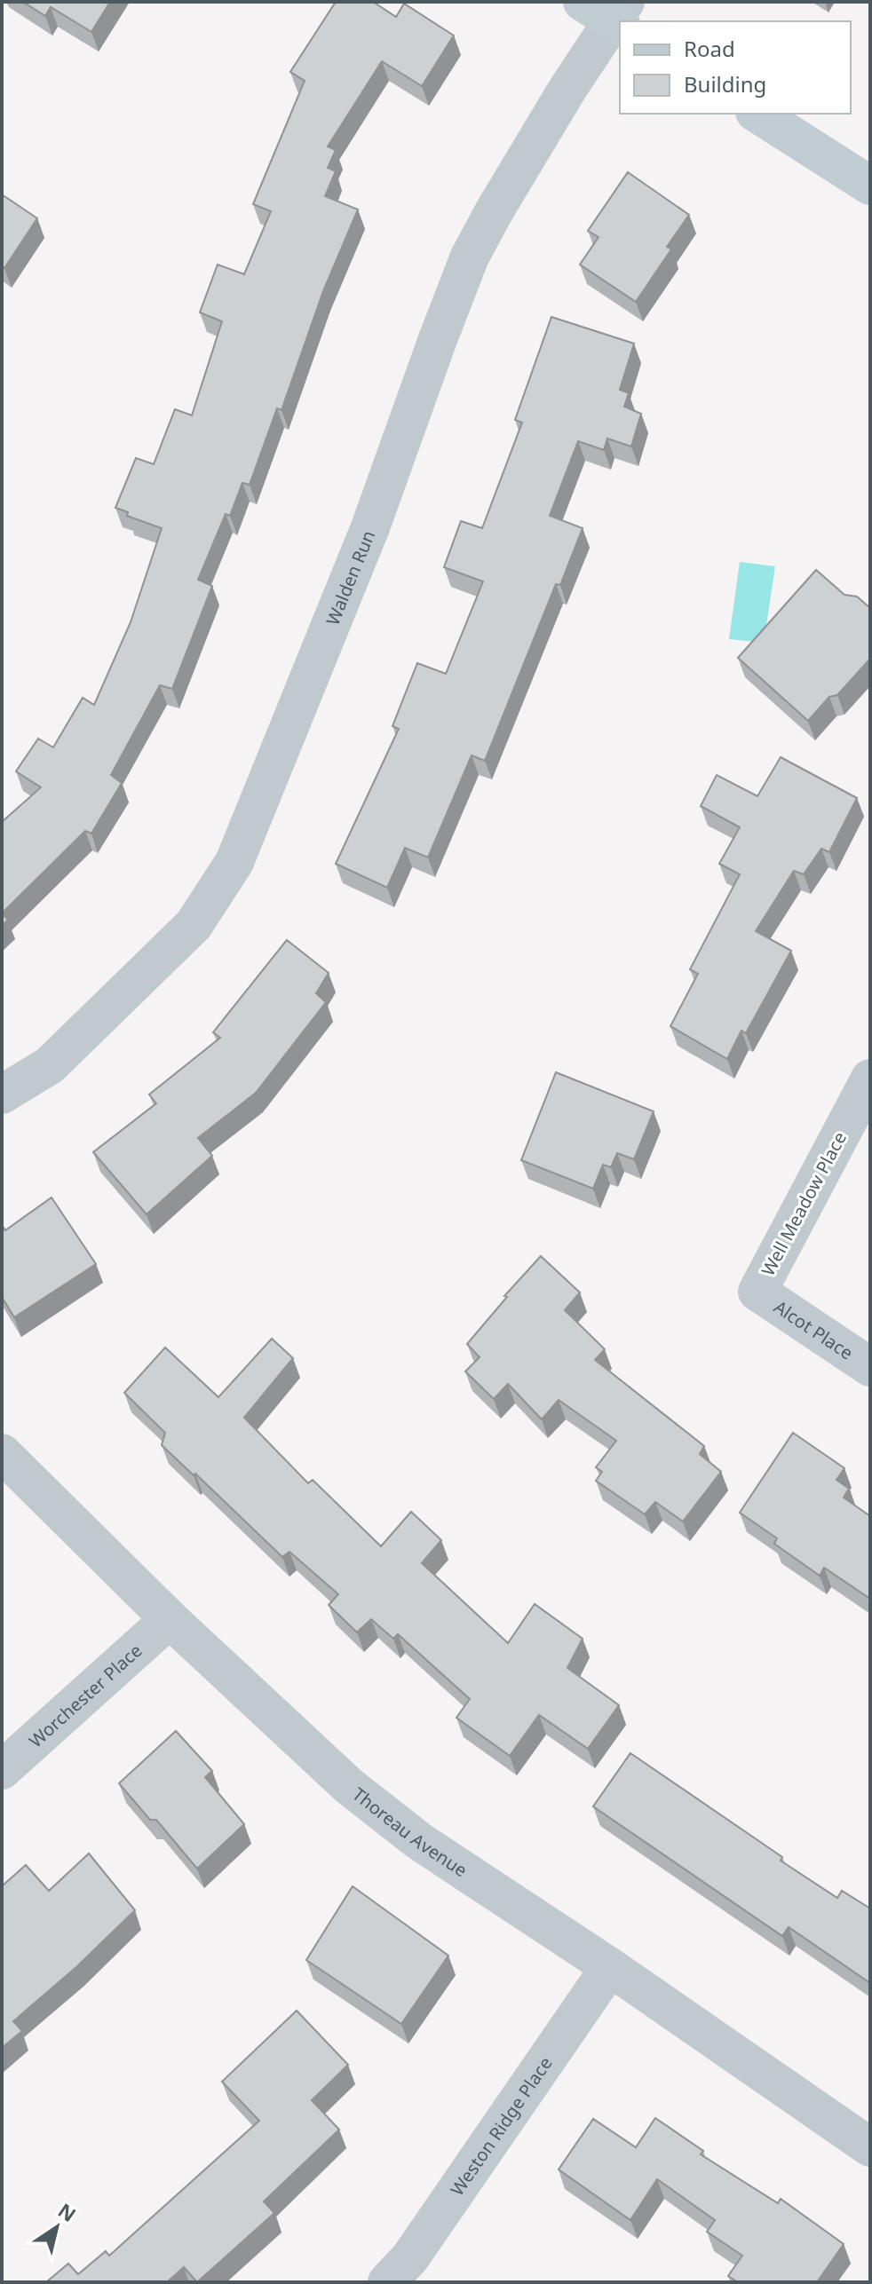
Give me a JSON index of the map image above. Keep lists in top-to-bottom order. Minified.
{"streets":{"street":["Walden Run","Well Meadow Place","Alcot Place","Worchester Place","Thoreau Avenue","Weston Ridge Place"]},"crossings":[["Well Meadow Place","Alcot Place"],["Worchester Place","Thoreau Avenue"],["Thoreau Avenue","Weston Ridge Place"]],"legend":["Road","Building"],"north":"top right"}
